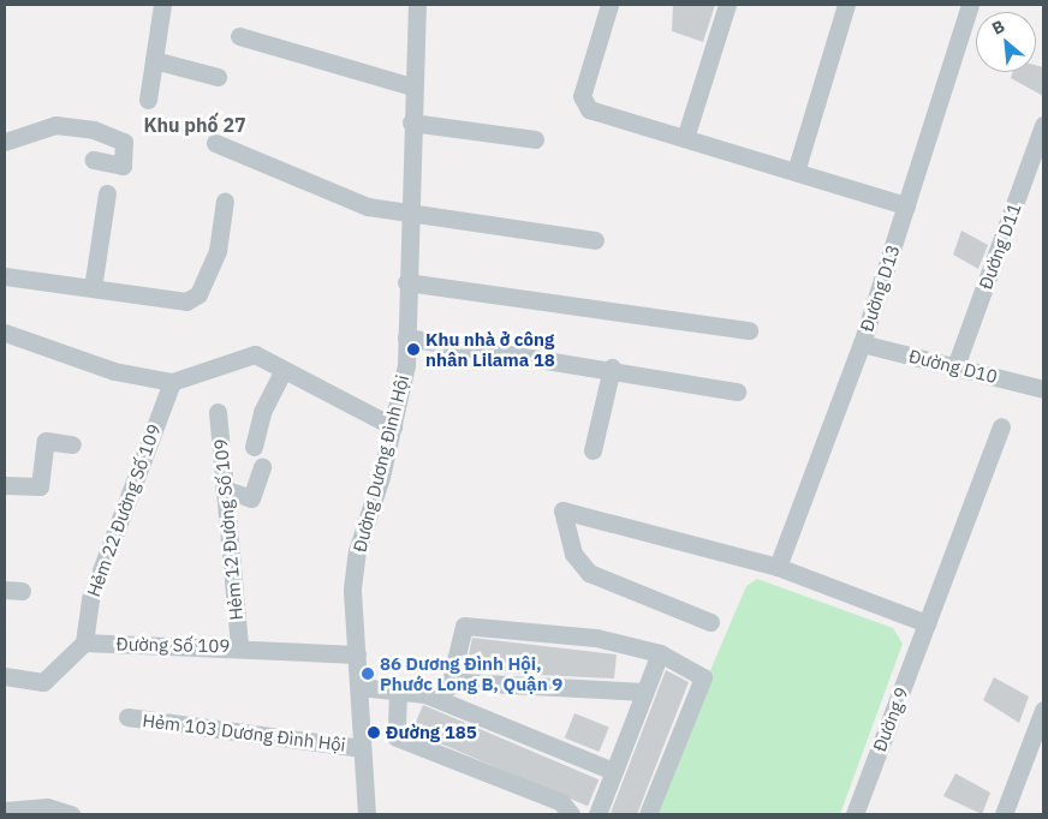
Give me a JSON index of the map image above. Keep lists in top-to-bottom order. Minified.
{"streets":{"street":["Đường D11","Đường D13","Đường D10","Đường Dương Đình Hội","Hẻm 22 Đường Số 109","Hẻm 12 Đường Số 109","Đường Số 109","Đường 9","Hẻm 103 Dương Đình Hội"]},"crossings":[["Đường D11","Đường D10"],["Đường D13","Đường D10"],["Đường Dương Đình Hội","Đường Số 109"],["Đường Dương Đình Hội","Hẻm 103 Dương Đình Hội"],["Hẻm 22 Đường Số 109","Đường Số 109"],["Hẻm 12 Đường Số 109","Đường Số 109"]],"districts":["Khu phố 27"],"places":["Khu nhà ở công nhân Lilama 18","86 Dương Đình Hội, Phước Long B, Quận 9","Đường 185"],"north":"top left"}
